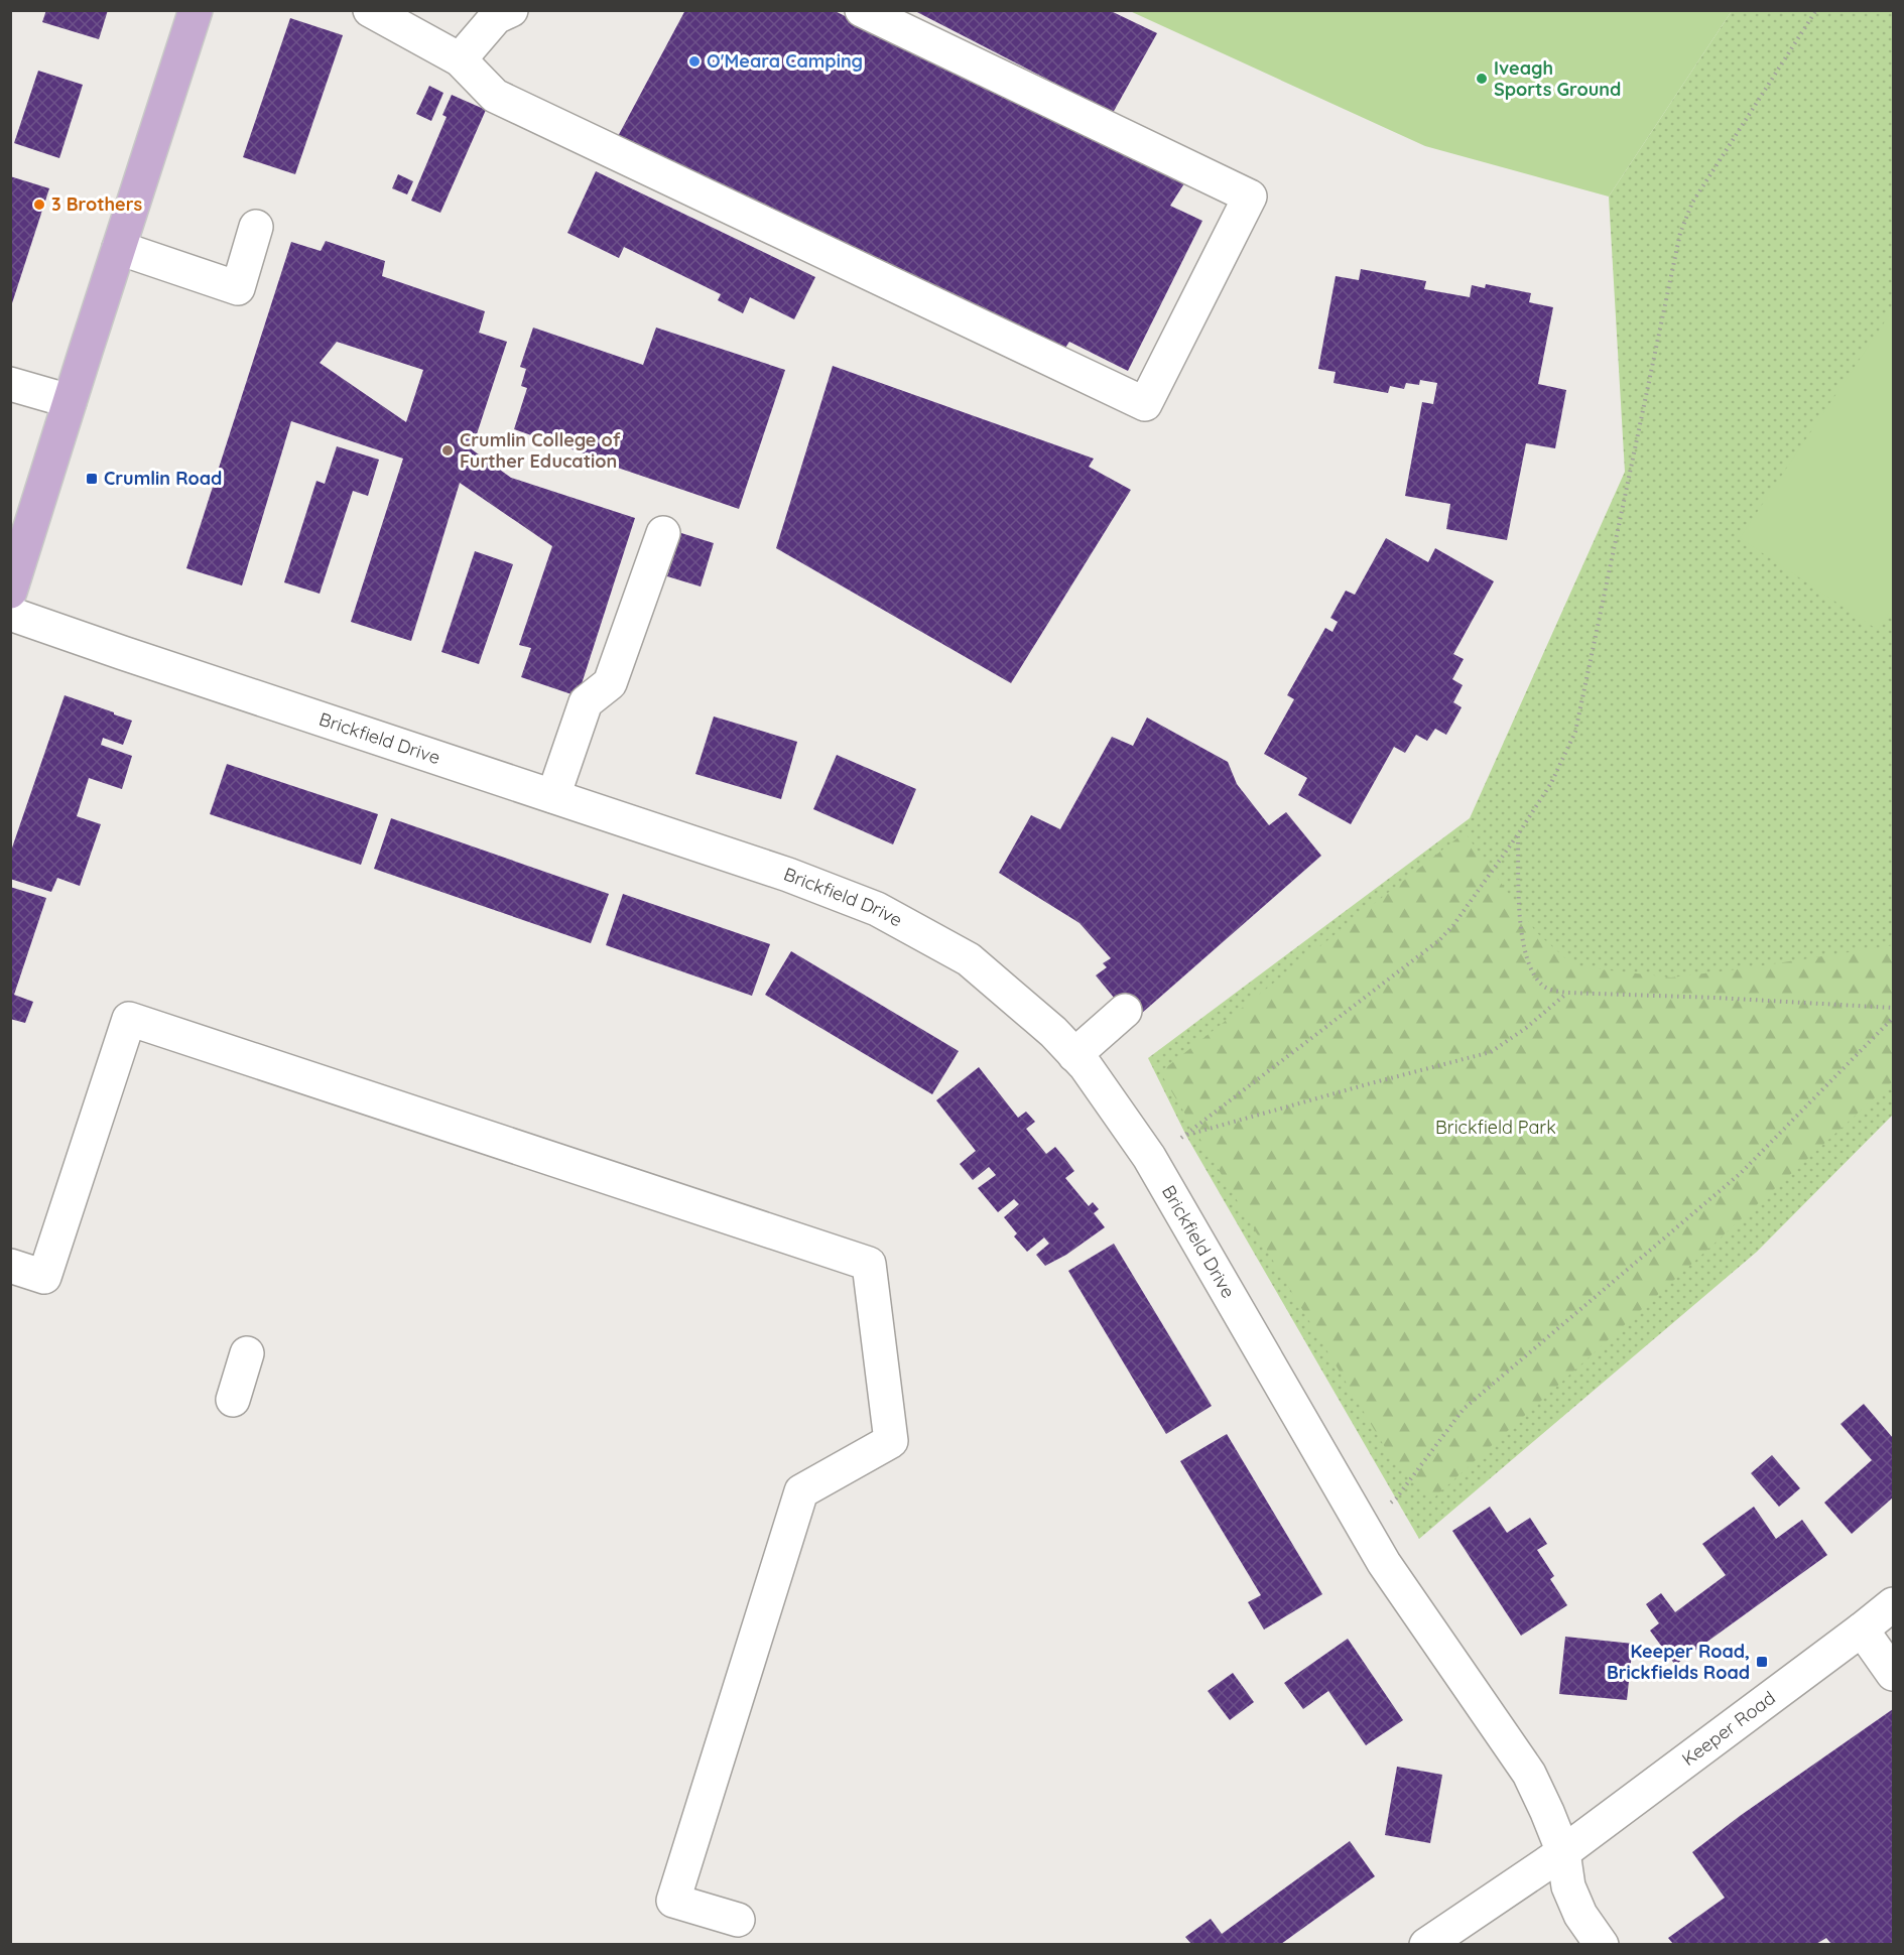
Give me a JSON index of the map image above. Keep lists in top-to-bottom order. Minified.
{"streets":{"street":["Brickfield Drive","Keeper Road"]},"crossings":[["Brickfield Drive","Keeper Road"]],"parks":["Brickfield Park"],"places":{"other":["O'Meara Camping","Iveagh Sports Ground","3 Brothers","Crumlin College of Further Education"],"transit":["Crumlin Road","Keeper Road, Brickfields Road"]}}
